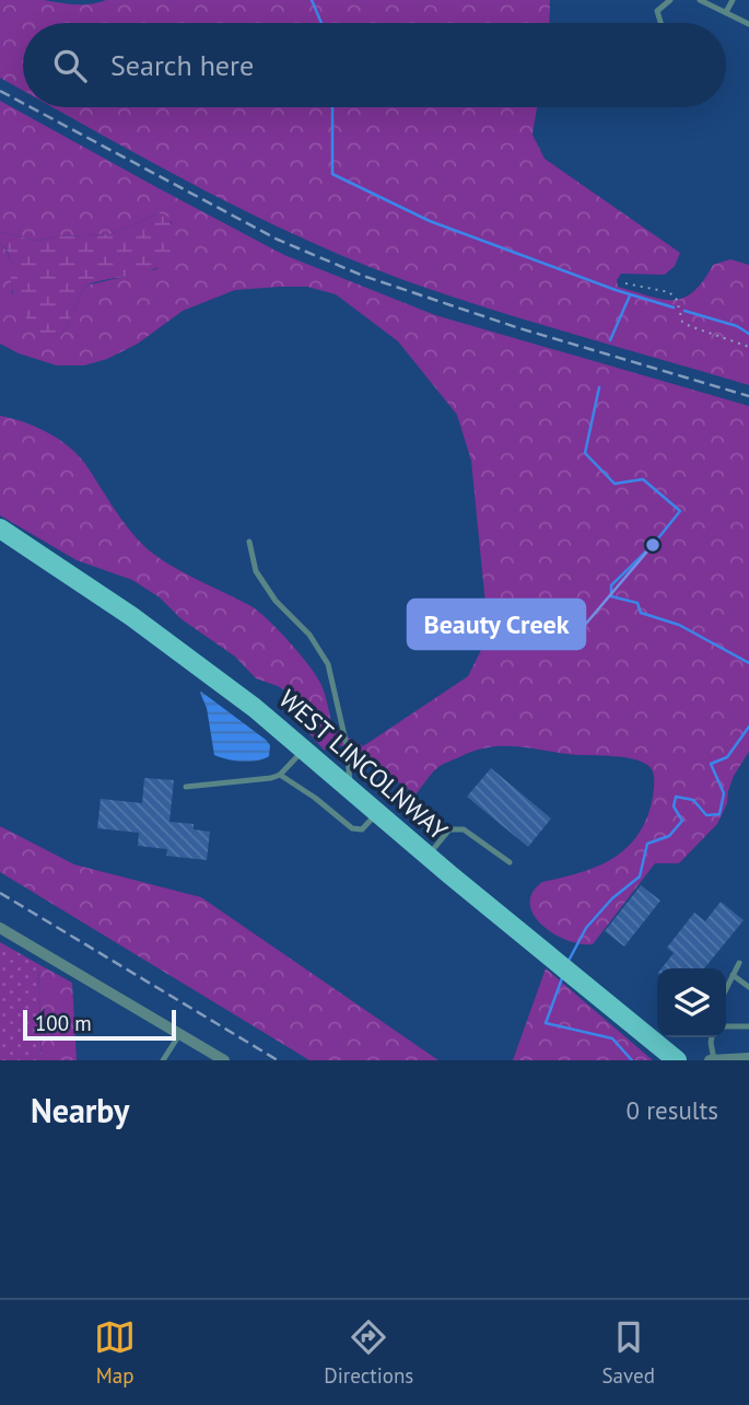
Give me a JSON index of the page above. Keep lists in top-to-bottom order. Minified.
{"streets":{"main road":["WEST LINCOLNWAY"]},"places":["Beauty Creek"],"scale_bar":"100 m","page":{"search":"Search here","scale":"100 m","heading":["Nearby","0 results"],"nav":["Map","Directions","Saved"]}}
